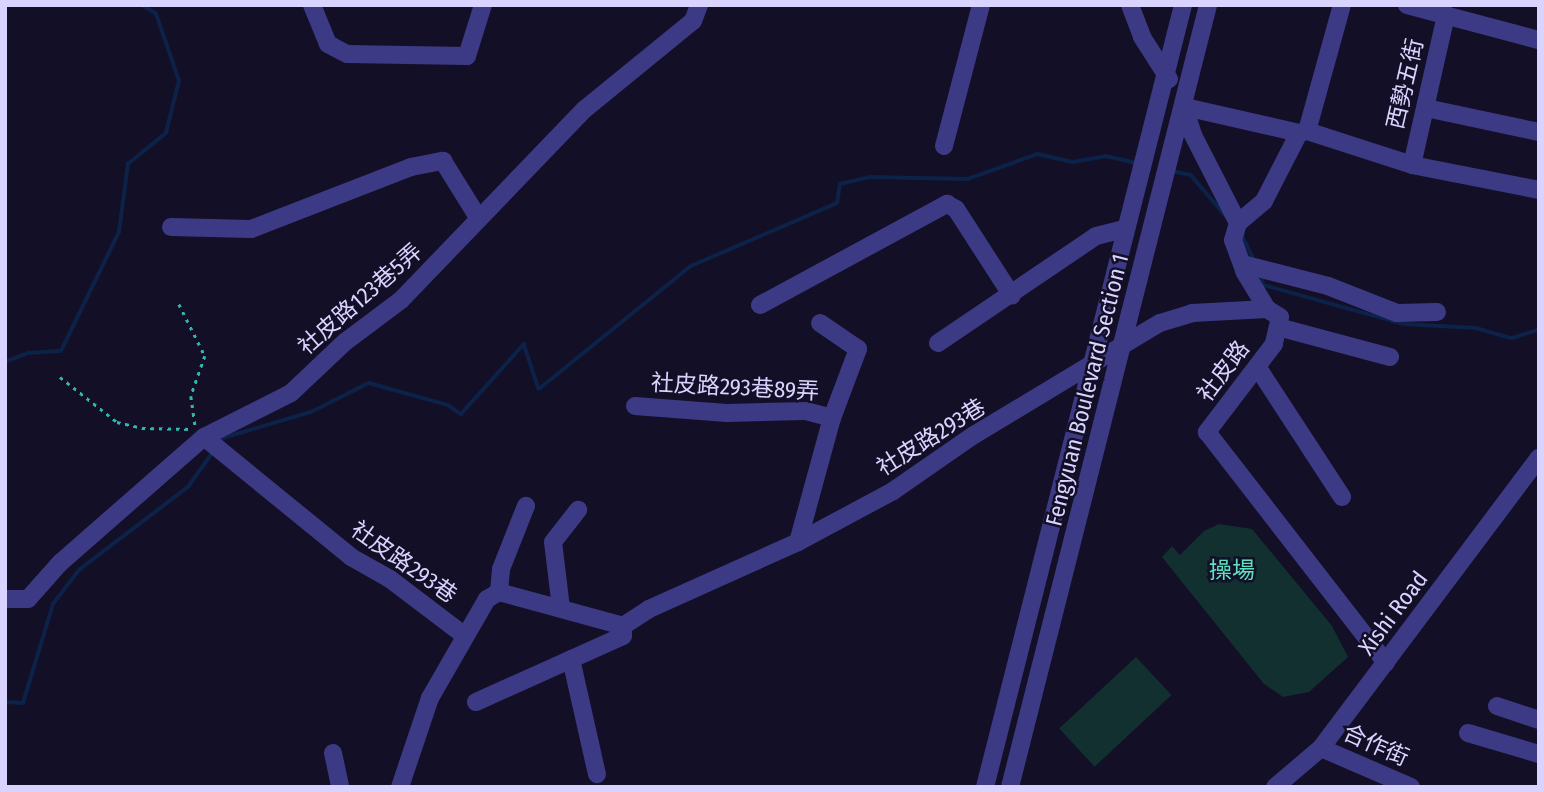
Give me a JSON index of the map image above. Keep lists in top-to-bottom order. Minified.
{"streets":{"street":["西勢五街","社皮路123巷5弄","社皮路","社皮路293巷89弄","Fengyuan Boulevard Section 1","社皮路293巷","Xishi Road","合作街"]},"crossings":[["社皮路123巷5弄","社皮路293巷"],["社皮路","Fengyuan Boulevard Section 1"],["社皮路","社皮路293巷"],["社皮路","Xishi Road"],["社皮路293巷89弄","社皮路293巷"],["Fengyuan Boulevard Section 1","社皮路293巷"],["Xishi Road","合作街"]],"parks":["操場"]}
